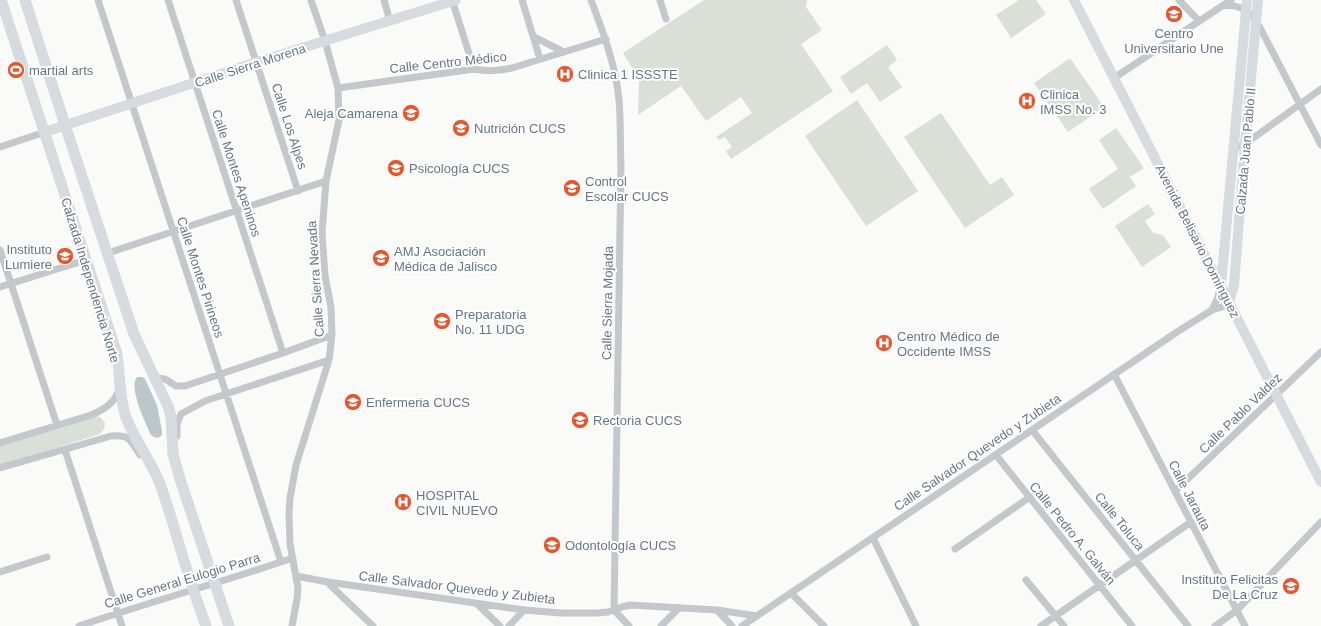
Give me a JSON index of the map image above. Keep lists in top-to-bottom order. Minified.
{"streets":{"main road":["Calle Sierra Morena","Calzada Juan Pablo II","Avenida Belisario Domínguez","Calzada Independencia Norte"],"street":["Calle Centro Médico","Calle Los Alpes","Calle Montes Apeninos","Calle Montes Pirineos","Calle Sierra Nevada","Calle Sierra Mojada","Calle Pablo Valdez","Calle Salvador Quevedo y Zubieta","Calle Jarauta","Calle Toluca","Calle Pedro A. Galván","Calle General Eulogio Parra"]},"crossings":[["Calle Centro Médico","Calle Sierra Nevada"],["Calle Centro Médico","Calle Sierra Mojada"],["Calle Sierra Morena","Calle Los Alpes"],["Calle Sierra Morena","Calle Montes Apeninos"],["Calle Sierra Morena","Calle Montes Pirineos"],["Calle Sierra Morena","Calle Sierra Nevada"],["Calle Sierra Morena","Calzada Independencia Norte"],["Calzada Juan Pablo II","Avenida Belisario Domínguez"],["Calzada Juan Pablo II","Calle Salvador Quevedo y Zubieta"],["Avenida Belisario Domínguez","Calle Pablo Valdez"],["Avenida Belisario Domínguez","Calle Salvador Quevedo y Zubieta"],["Calle Montes Pirineos","Calle General Eulogio Parra"],["Calle Sierra Nevada","Calle Salvador Quevedo y Zubieta"],["Calle Sierra Nevada","Calle General Eulogio Parra"],["Calzada Independencia Norte","Calle General Eulogio Parra"],["Calle Sierra Mojada","Calle Salvador Quevedo y Zubieta"],["Calle Pablo Valdez","Calle Jarauta"],["Calle Salvador Quevedo y Zubieta","Calle Jarauta"],["Calle Salvador Quevedo y Zubieta","Calle Toluca"],["Calle Salvador Quevedo y Zubieta","Calle Pedro A. Galván"]],"places":{"school or university":["Centro Universitario Une","Aleja Camarena","Nutrición CUCS","Psicología CUCS","Control Escolar CUCS","Instituto Lumiere","AMJ Asociación Médica de Jalisco","Preparatoria No. 11 UDG","Enfermeria CUCS","Rectoria CUCS","Odontología CUCS","Instituto Felicitas De La Cruz"],"sports":["martial arts"],"hospital":["Clinica 1 ISSSTE","Clinica IMSS No. 3","Centro Médico de Occidente IMSS","HOSPITAL CIVIL NUEVO"]}}
